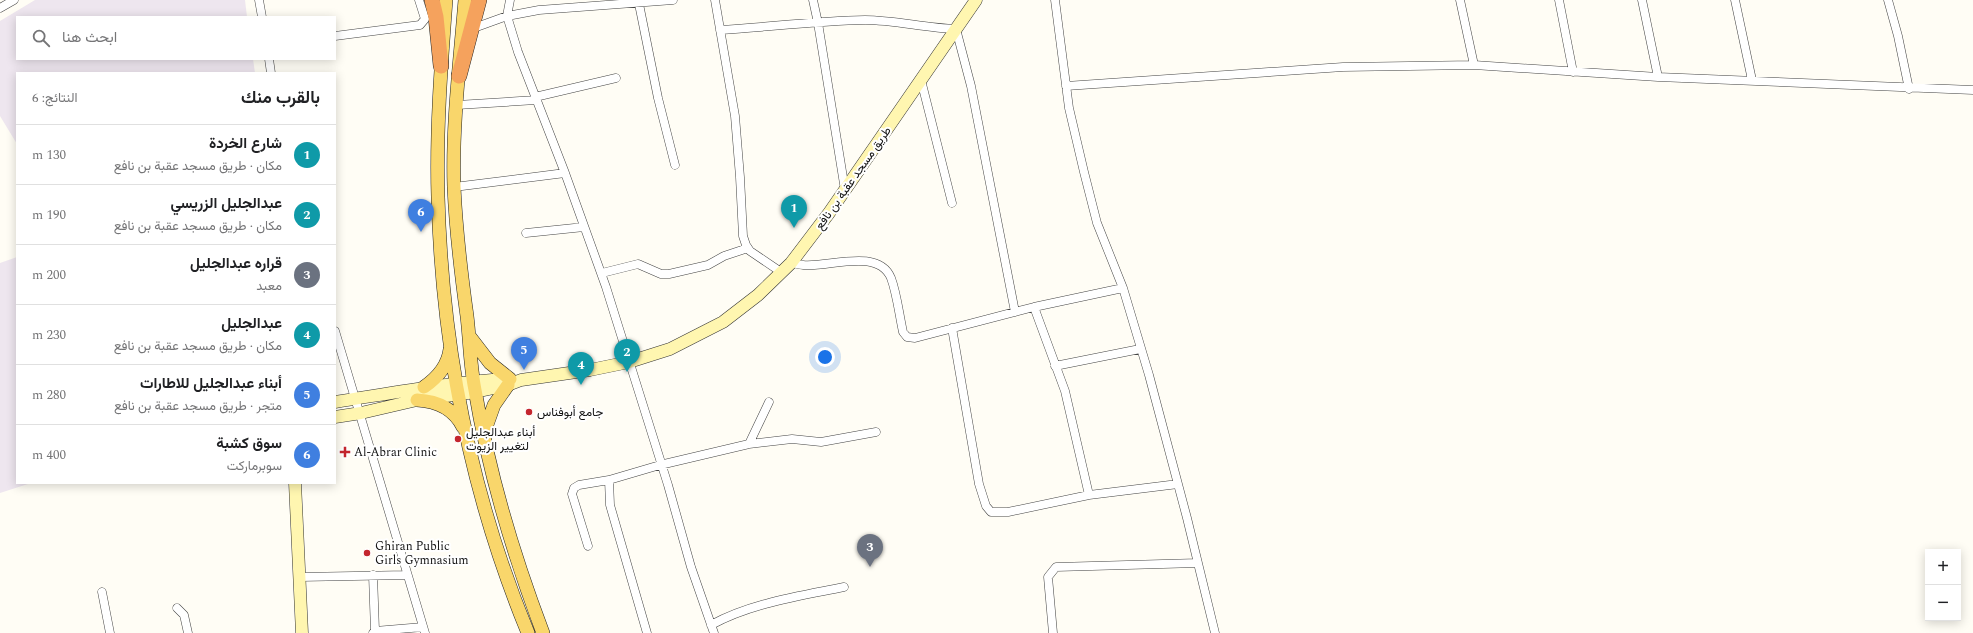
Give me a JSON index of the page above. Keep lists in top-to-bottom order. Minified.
{"streets":{"street":["طريق مسجد عقبة بن نافع"]},"places":{"other":["جامع أبوفناس","أبناء عبدالجليل لتغيير الزيوت","Ghiran Public Girls Gymnasium"],"health":["Al-Abrar Clinic"]},"page":{"search":"ابحث هنا","heading":["بالقرب منك","النتائج: 6"],"list":[{"mark":"1","name":"شارع الخردة","note":"مكان · طريق مسجد عقبة بن نافع","value":"130 m"},{"mark":"2","name":"عبدالجليل الزريسي","note":"مكان · طريق مسجد عقبة بن نافع","value":"190 m"},{"mark":"3","name":"قراره عبدالجليل","note":"معبد","value":"200 m"},{"mark":"4","name":"عبدالجليل","note":"مكان · طريق مسجد عقبة بن نافع","value":"230 m"},{"mark":"5","name":"أبناء عبدالجليل للاطارات","note":"متجر · طريق مسجد عقبة بن نافع","value":"280 m"},{"mark":"6","name":"سوق كشبة","note":"سوبرماركت","value":"400 m"}],"pins":["1","6","5","2","4","3"],"map_buttons":["+","−"]}}
